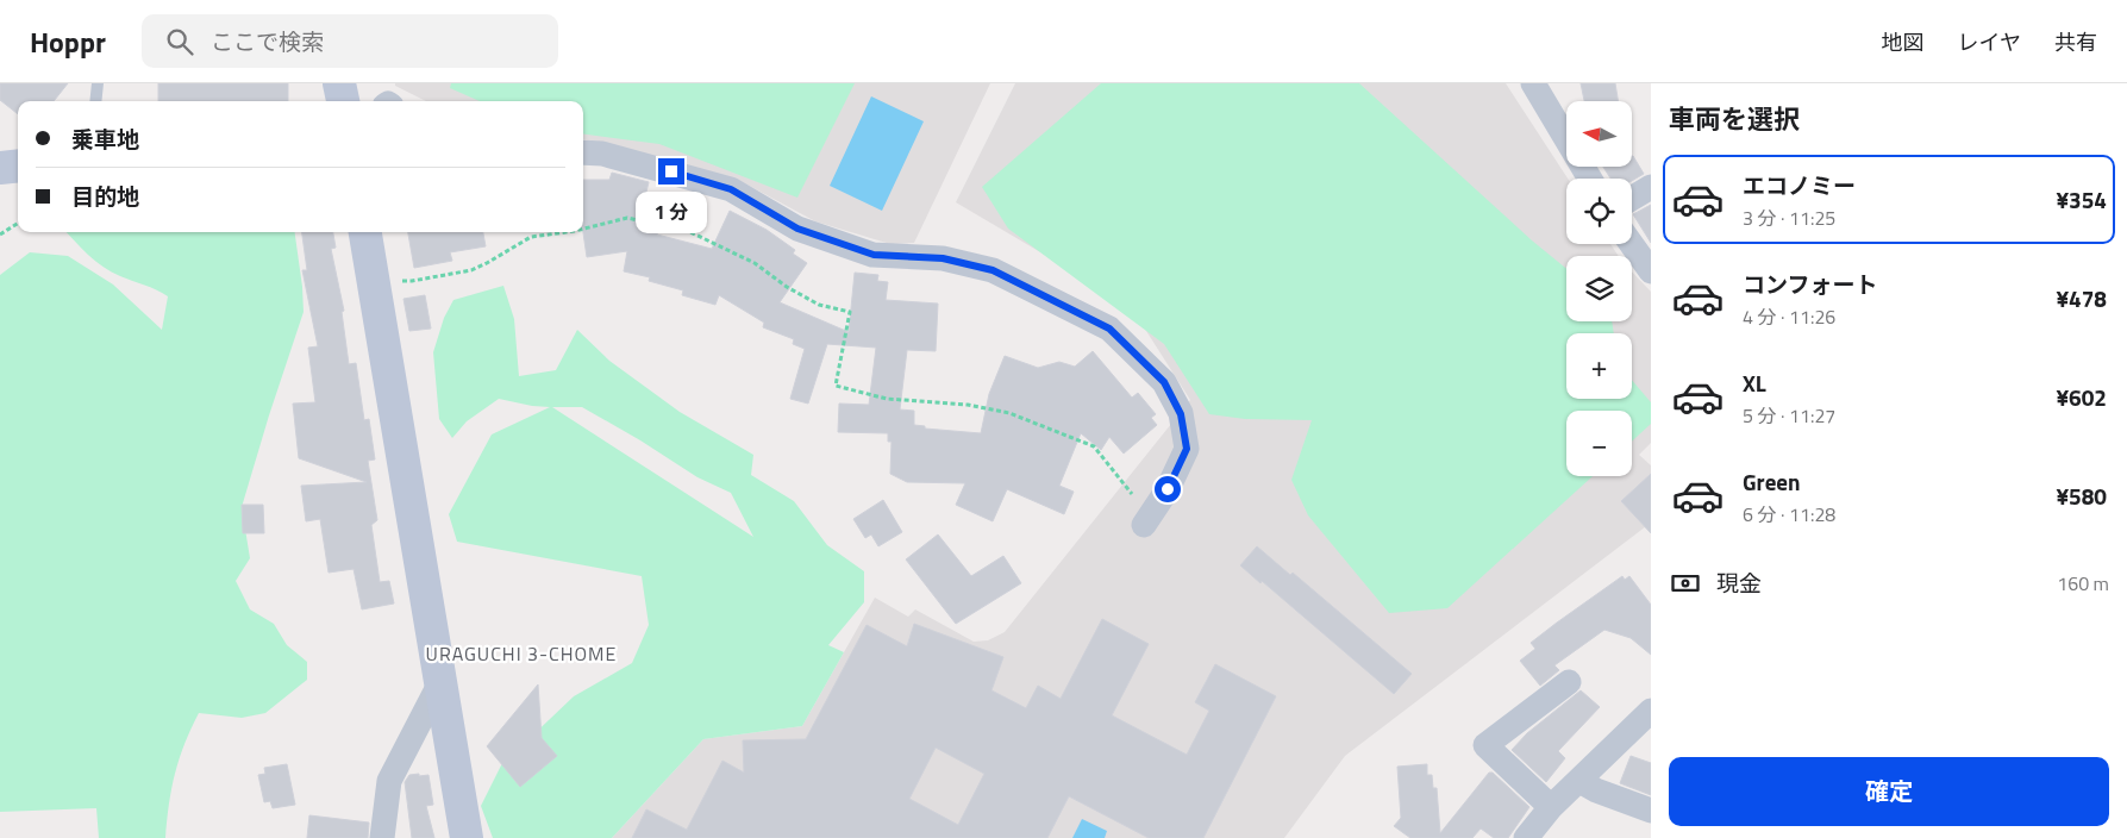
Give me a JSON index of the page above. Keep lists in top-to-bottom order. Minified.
{"districts":["URAGUCHI 3-CHOME"],"north":"left","page":{"header":"Hoppr","search":"ここで検索","nav":["地図","レイヤ","共有"],"heading":"車両を選択","map_buttons":["+","−"],"banner":["乗車地","目的地"],"list":[{"name":"エコノミー","note":"3 分 · 11:25","value":"¥354"},{"name":"コンフォート","note":"4 分 · 11:26","value":"¥478"},{"name":"XL","note":"5 分 · 11:27","value":"¥602"},{"name":"Green","note":"6 分 · 11:28","value":"¥580"}],"bubble":"1 分","pay":["現金","160 m"],"buttons":"確定"}}
